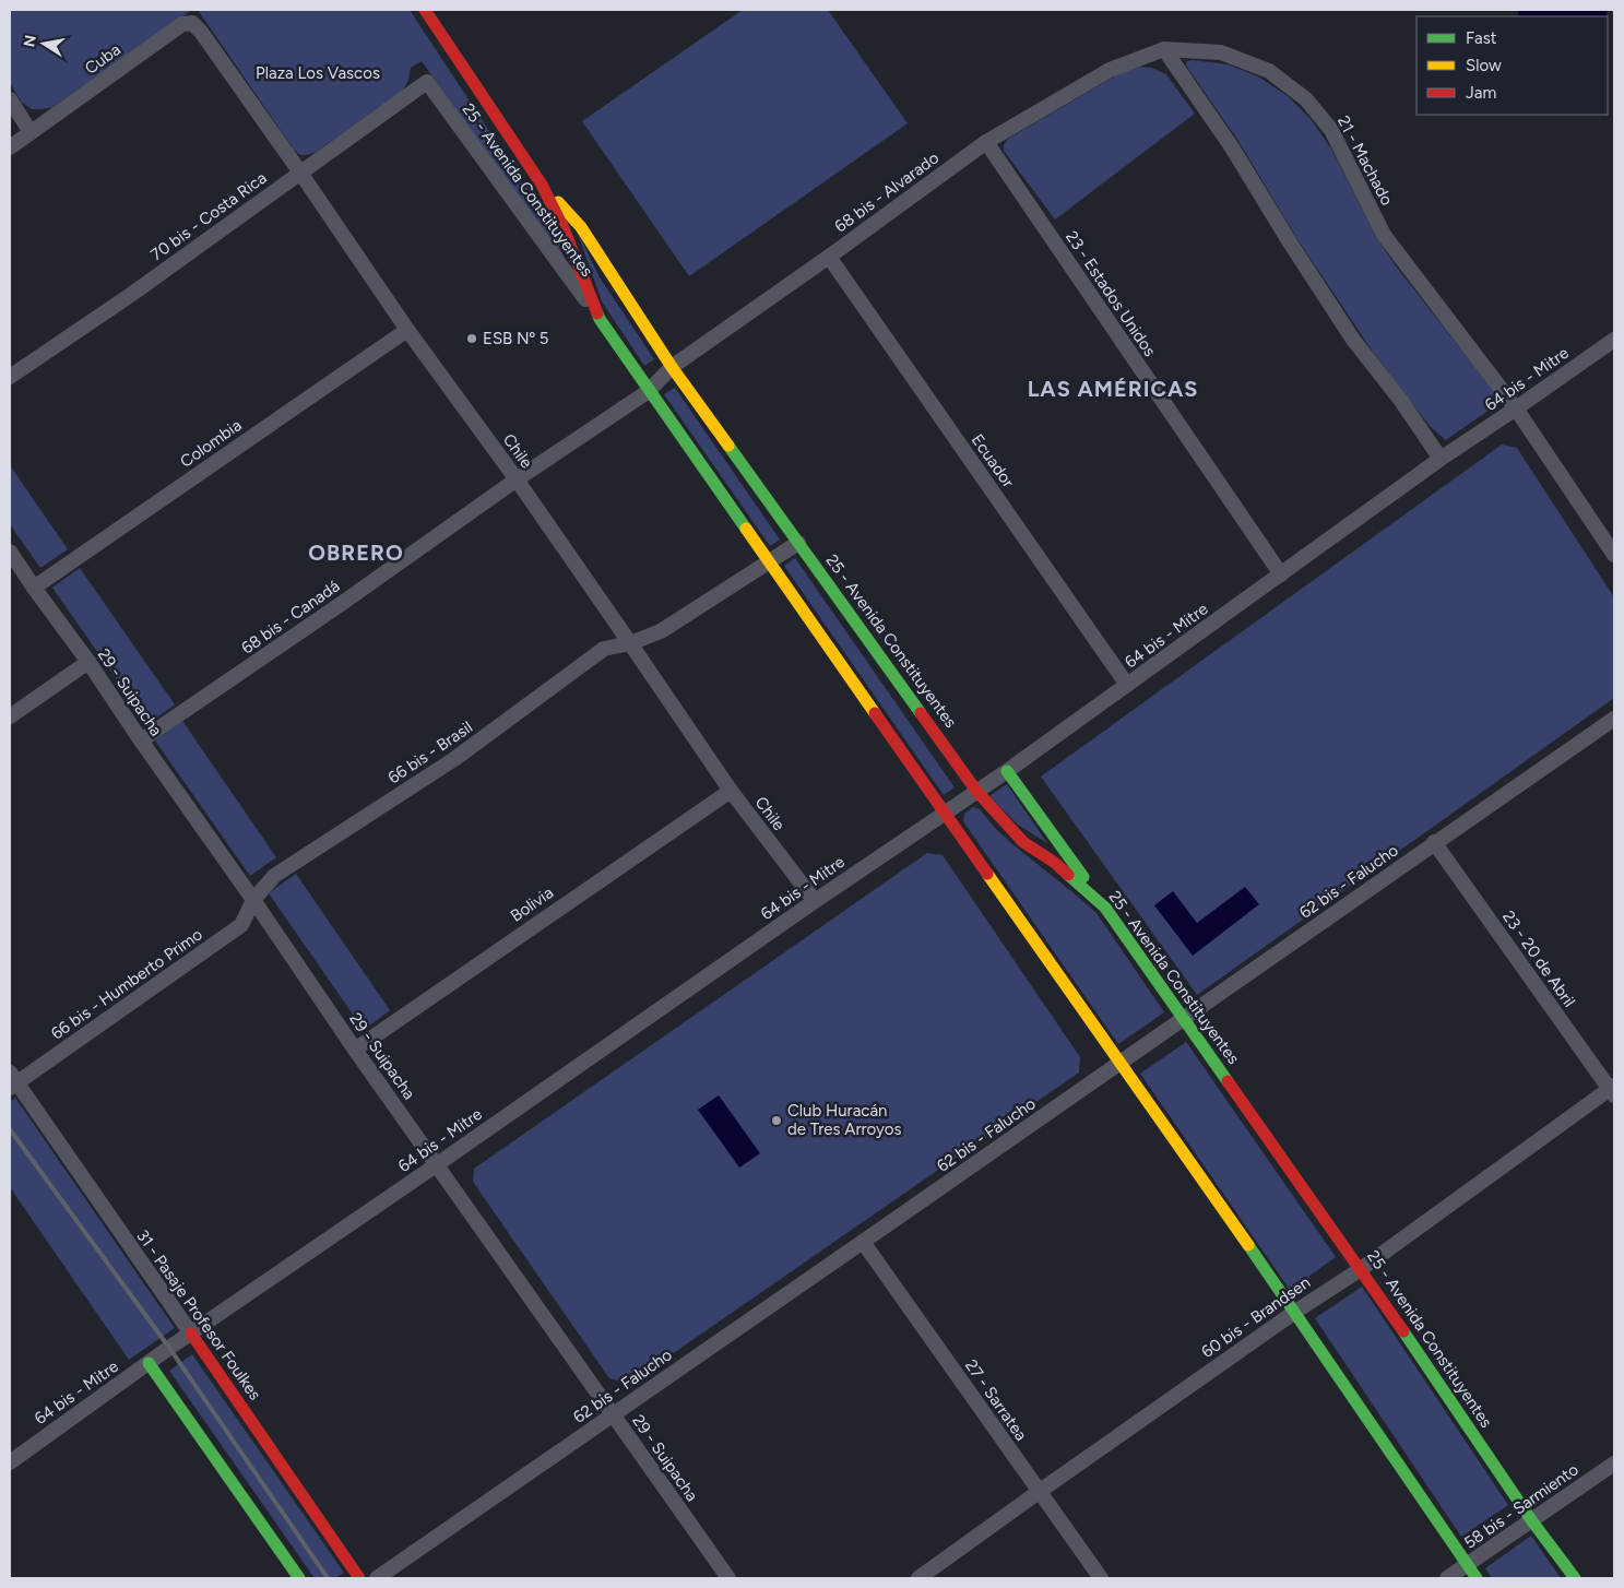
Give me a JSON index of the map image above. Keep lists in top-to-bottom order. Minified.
{"streets":{"main road":["25 - Avenida Constituyentes","31 - Pasaje Profesor Foulkes"],"street":["Cuba","21 - Machado","68 bis - Alvarado","70 bis - Costa Rica","23 - Estados Unidos","64 bis - Mitre","Colombia","Chile","Ecuador","68 bis - Canadá","29 - Suipacha","66 bis - Brasil","62 bis - Falucho","Bolivia","23 - 20 de Abril","66 bis - Humberto Primo","60 bis - Brandsen","27 - Sarratea","58 bis - Sarmiento"]},"crossings":[["Cuba","Chile"],["21 - Machado","68 bis - Alvarado"],["21 - Machado","64 bis - Mitre"],["25 - Avenida Constituyentes","68 bis - Alvarado"],["25 - Avenida Constituyentes","70 bis - Costa Rica"],["25 - Avenida Constituyentes","64 bis - Mitre"],["25 - Avenida Constituyentes","68 bis - Canadá"],["25 - Avenida Constituyentes","62 bis - Falucho"],["25 - Avenida Constituyentes","60 bis - Brandsen"],["25 - Avenida Constituyentes","58 bis - Sarmiento"],["68 bis - Alvarado","23 - Estados Unidos"],["68 bis - Alvarado","Ecuador"],["68 bis - Alvarado","68 bis - Canadá"],["70 bis - Costa Rica","Chile"],["23 - Estados Unidos","64 bis - Mitre"],["64 bis - Mitre","Chile"],["64 bis - Mitre","Ecuador"],["64 bis - Mitre","29 - Suipacha"],["64 bis - Mitre","31 - Pasaje Profesor Foulkes"],["Colombia","Chile"],["Colombia","29 - Suipacha"],["Chile","68 bis - Canadá"],["Chile","66 bis - Brasil"],["Chile","Bolivia"],["68 bis - Canadá","29 - Suipacha"],["29 - Suipacha","66 bis - Brasil"],["29 - Suipacha","62 bis - Falucho"],["29 - Suipacha","Bolivia"],["29 - Suipacha","66 bis - Humberto Primo"],["66 bis - Brasil","66 bis - Humberto Primo"],["62 bis - Falucho","23 - 20 de Abril"],["62 bis - Falucho","27 - Sarratea"],["23 - 20 de Abril","60 bis - Brandsen"],["66 bis - Humberto Primo","31 - Pasaje Profesor Foulkes"],["60 bis - Brandsen","27 - Sarratea"]],"districts":["LAS AMÉRICAS","OBRERO"],"parks":["Plaza Los Vascos"],"places":["ESB Nº 5","Club Huracán de Tres Arroyos"],"legend":["Fast","Slow","Jam"],"north":"left"}
